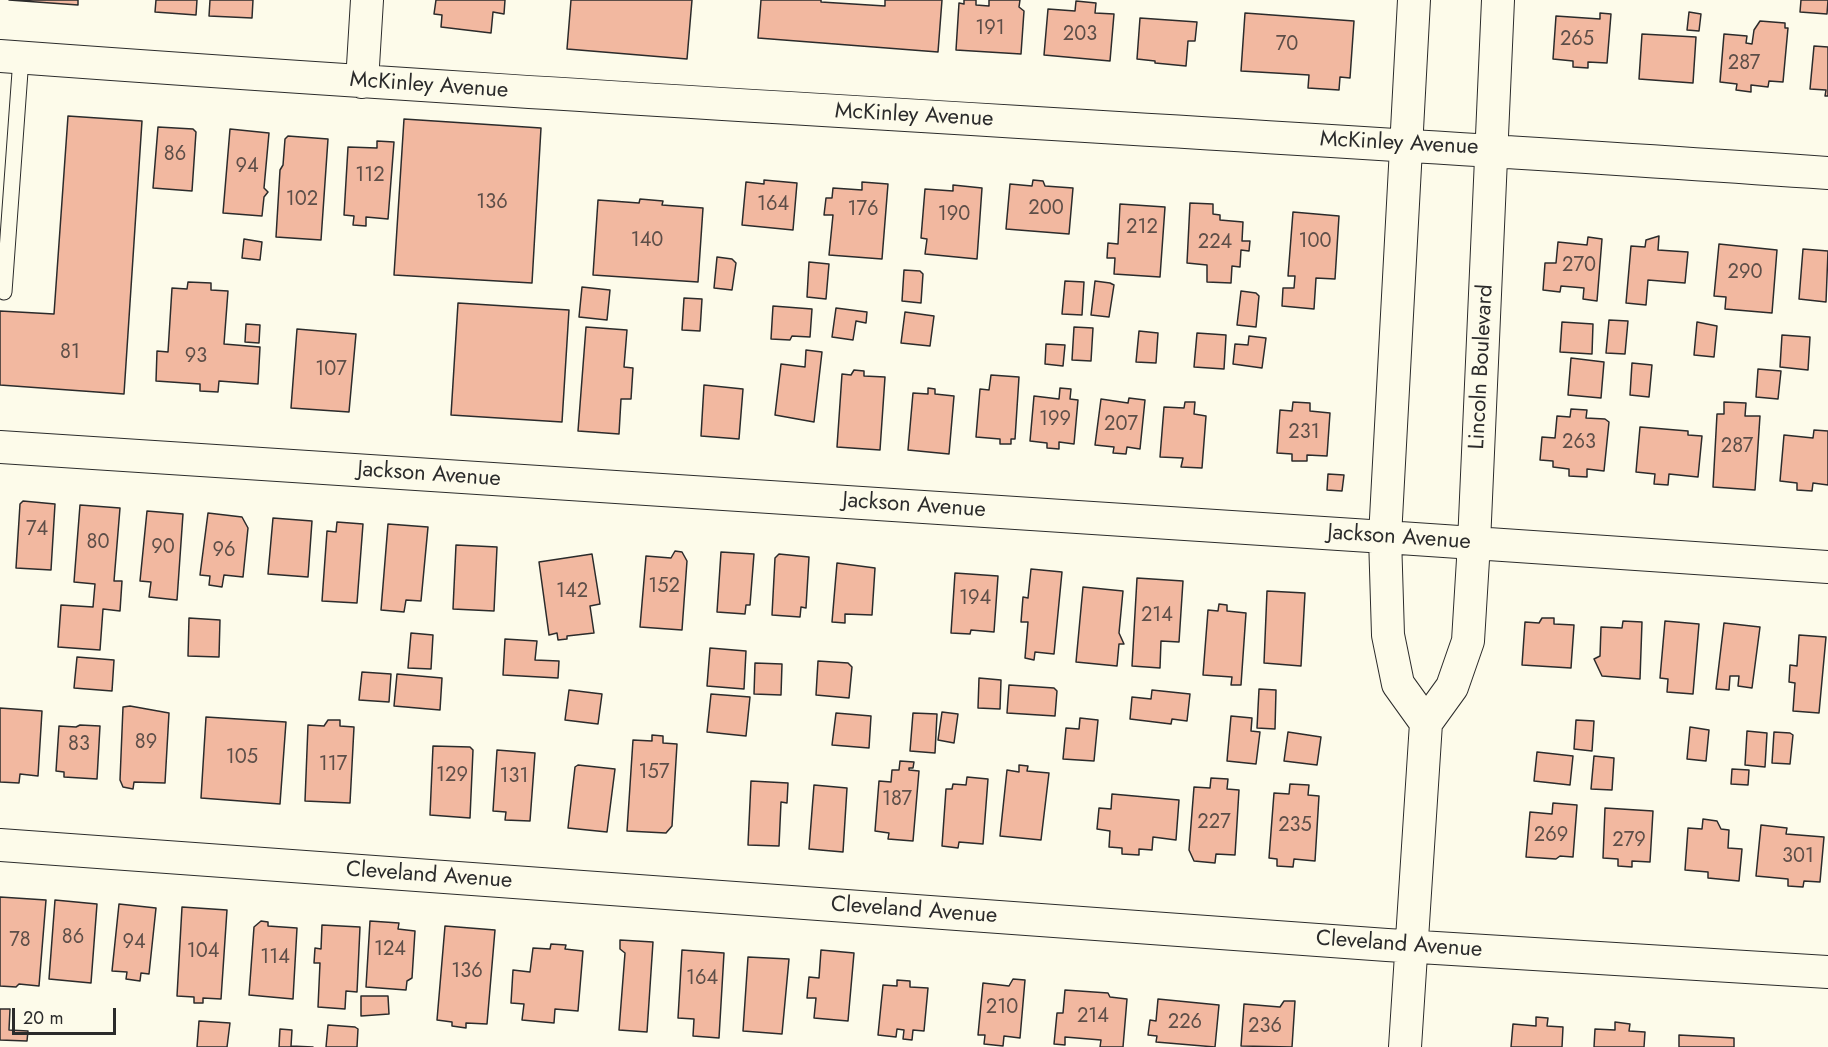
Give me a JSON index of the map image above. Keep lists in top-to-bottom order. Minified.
{"streets":{"street":["McKinley Avenue","Lincoln Boulevard","Jackson Avenue","Cleveland Avenue"]},"crossings":[["McKinley Avenue","Lincoln Boulevard"],["Lincoln Boulevard","Jackson Avenue"]],"house_numbers":["191","203","265","70","287","86","94","112","102","136","164","200","176","190","212","140","100","224","270","290","81","93","107","199","207","231","263","287","74","80","90","96","152","142","194","214","89","83","105","117","157","129","131","187","227","235","269","279","301","86","78","94","124","104","114","136","164","210","214","226","236"],"scale_bar":"20 m"}
